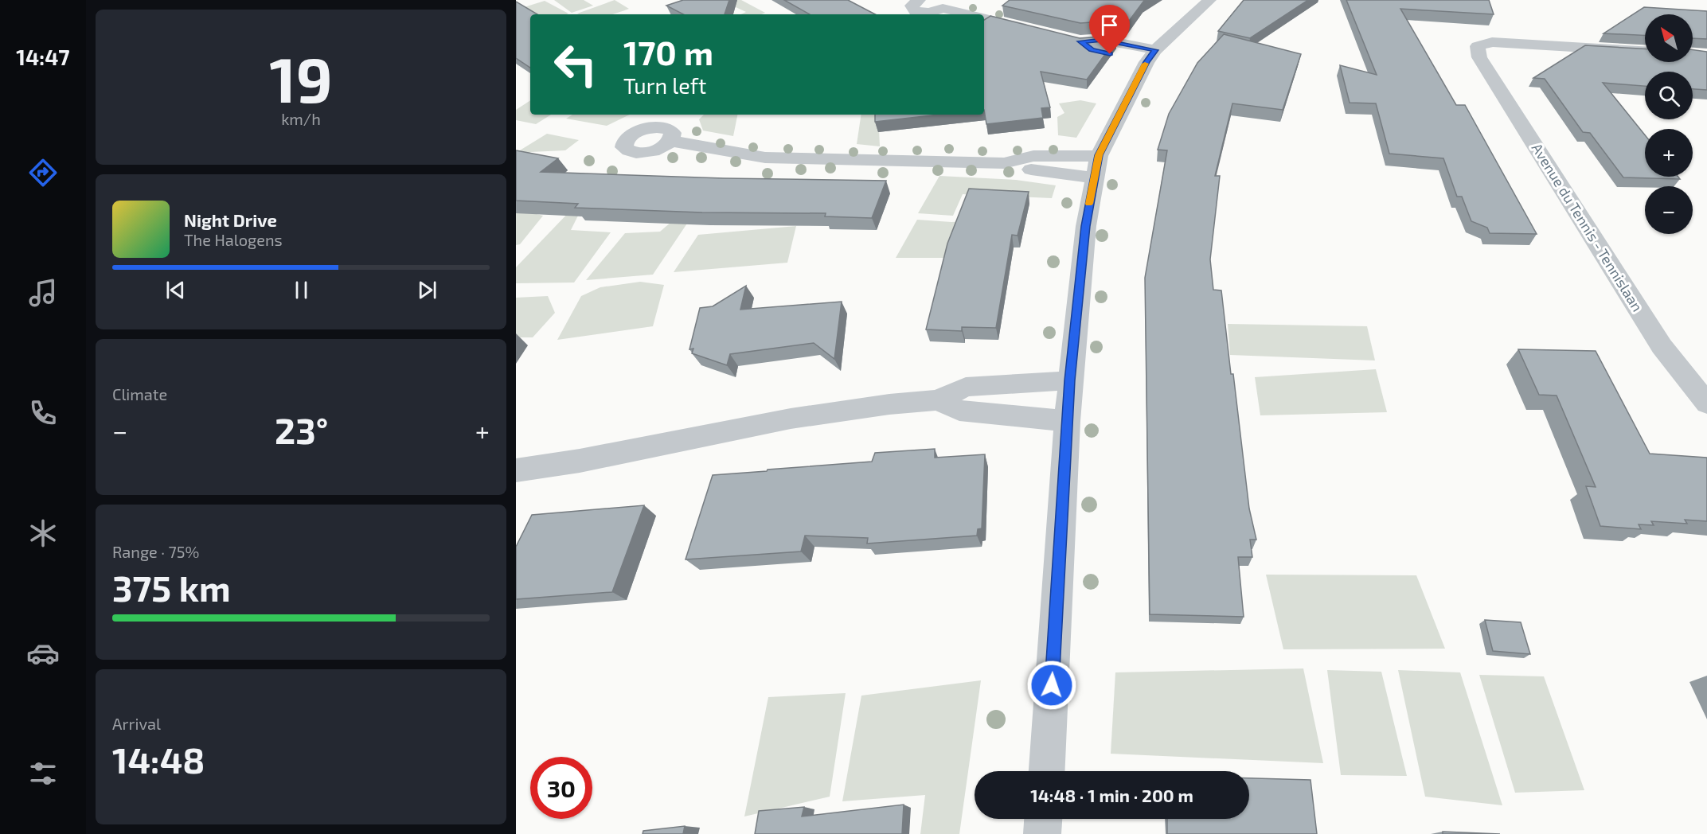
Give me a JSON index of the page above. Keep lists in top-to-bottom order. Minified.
{"streets":{"street":["Avenue du Tennis - Tennislaan"]},"north":"top left","page":{"tabs":"14:47","tile":[["19","km/h"],"Climate",["Range · 75%","375 km"],["Arrival","14:48"]],"map_buttons":["+","−"],"turn":["170 m","Turn left"],"song":["Night Drive","The Halogens"],"heat":["−","23°","+"],"limit":"30","trip":"14:48 · 1 min · 200 m"}}
